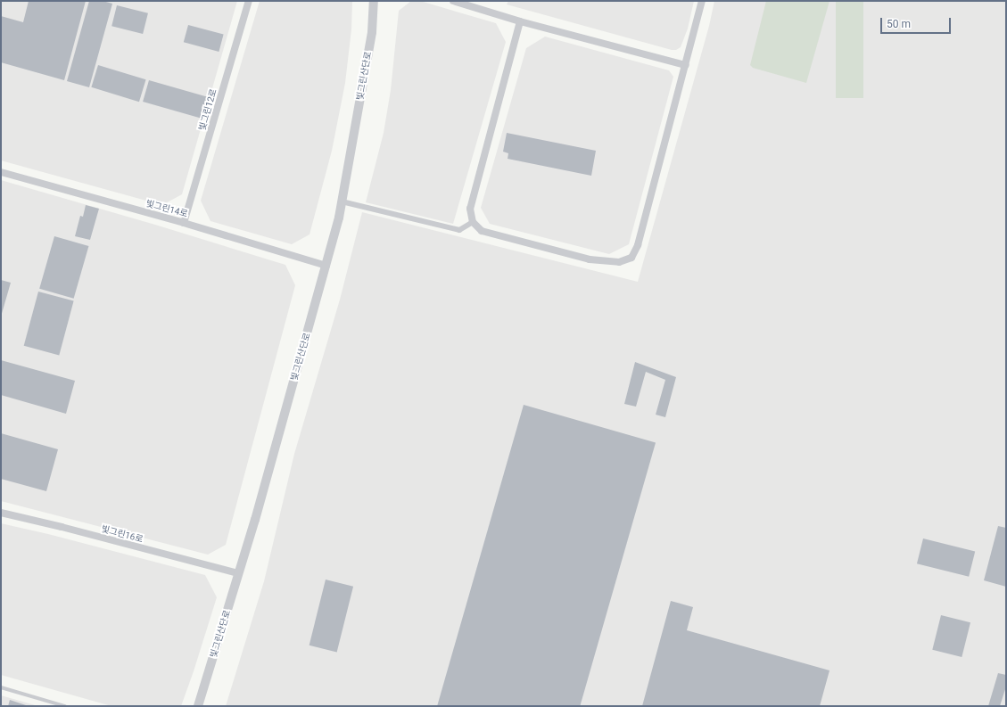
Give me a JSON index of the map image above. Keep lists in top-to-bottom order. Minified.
{"streets":{"street":["빛그린산단로","빛그린12로","빛그린14로","빛그린16로"]},"crossings":[["빛그린산단로","빛그린14로"],["빛그린산단로","빛그린16로"],["빛그린12로","빛그린14로"]],"scale_bar":"50 m"}
